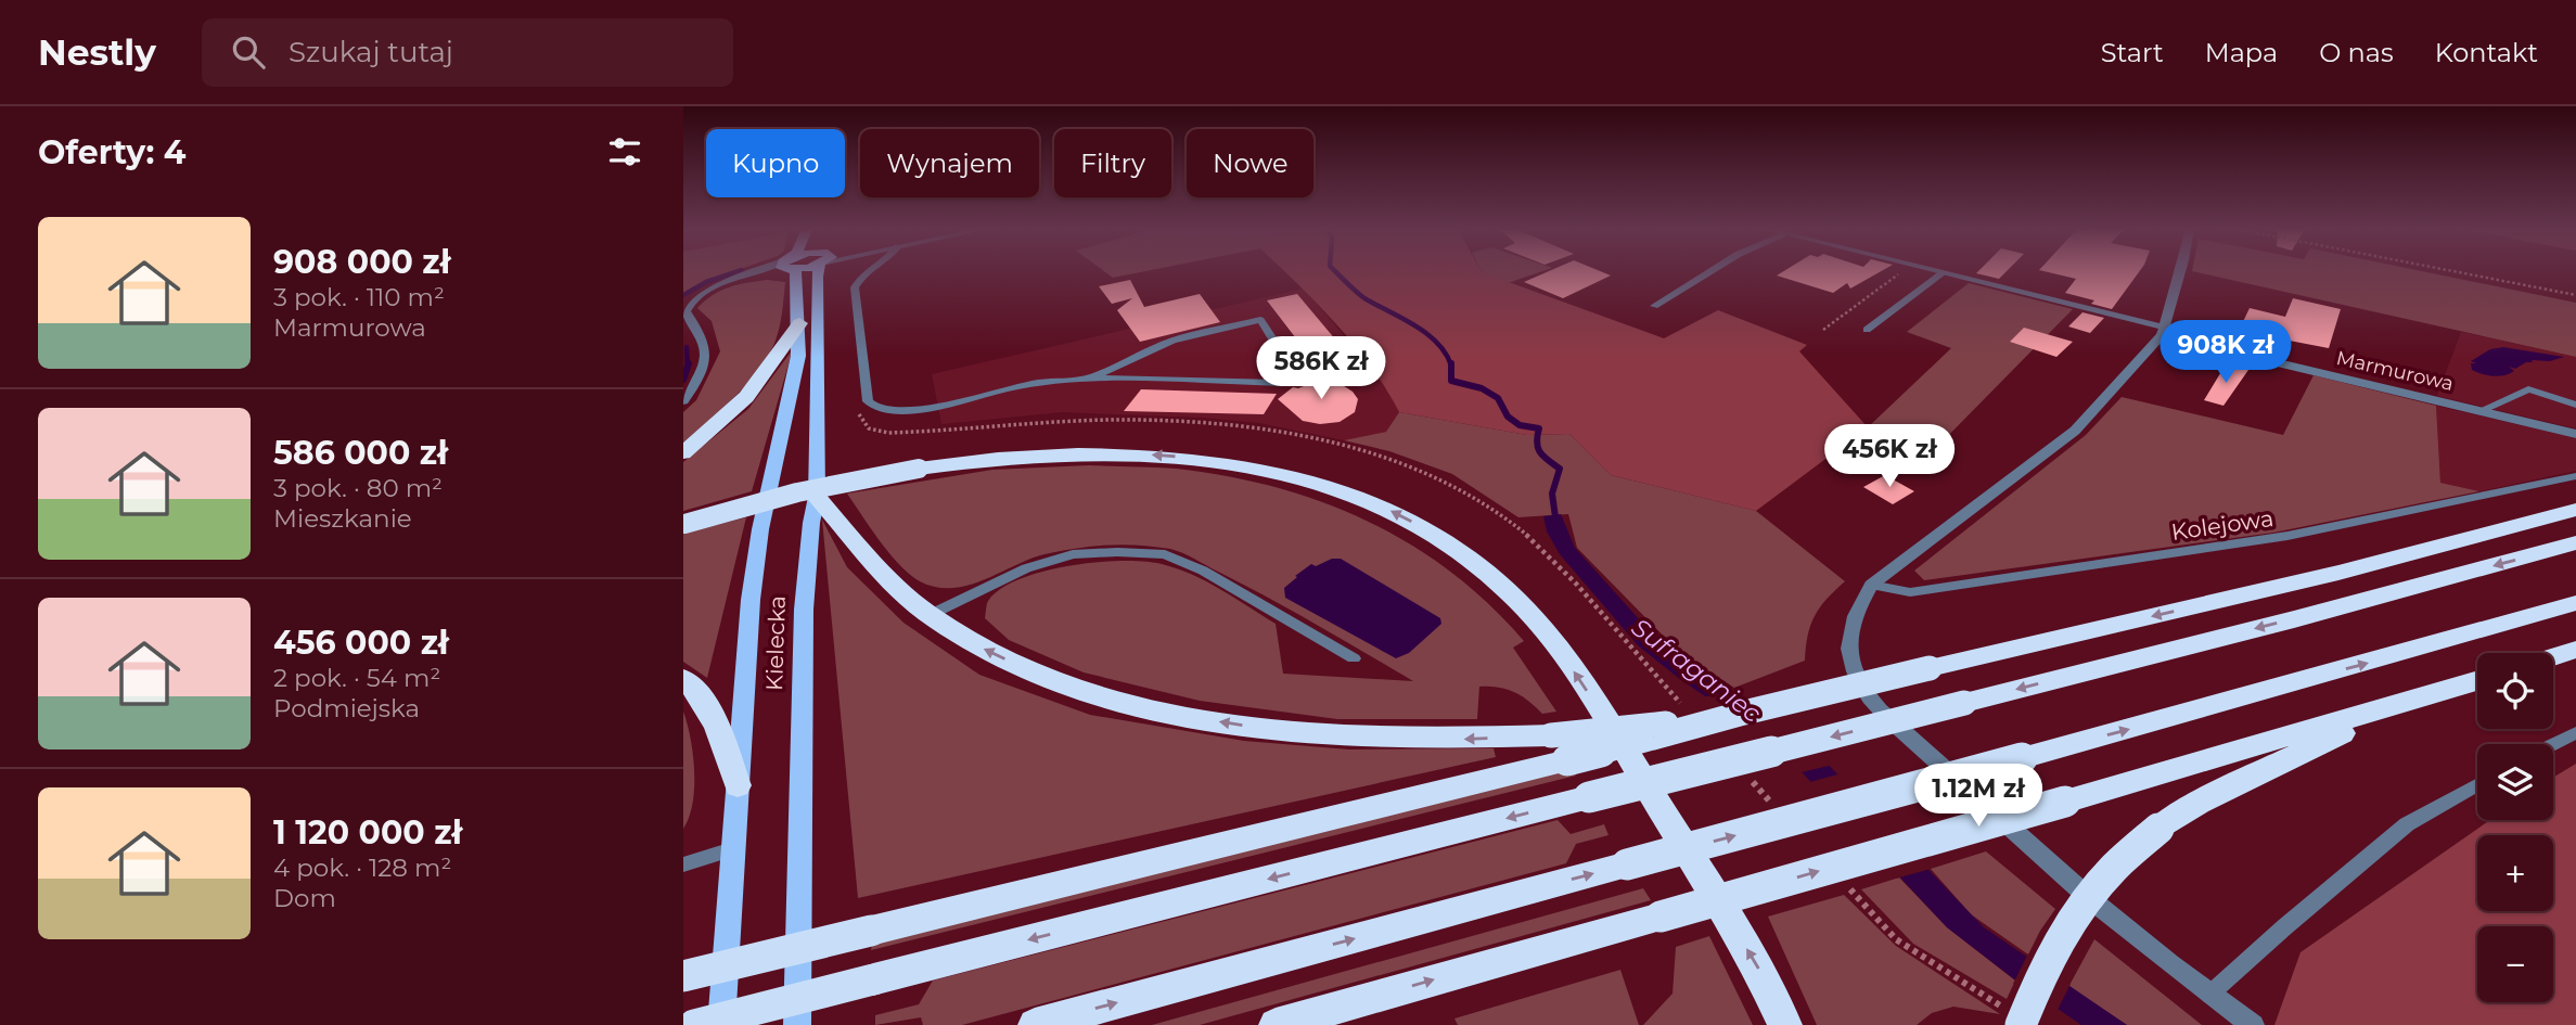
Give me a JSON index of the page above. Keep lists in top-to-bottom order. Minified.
{"streets":{"main road":["Kielecka"],"street":["Marmurowa"],"lane":["Kolejowa"]},"water":["Sufraganiec"],"page":{"header":"Nestly","search":"Szukaj tutaj","nav":["Start","Mapa","O nas","Kontakt"],"heading":"Oferty: 4","chip":["Kupno","Wynajem","Filtry","Nowe"],"list":[{"name":"908 000 zł","note":"3 pok. · 110 m² · Marmurowa"},{"name":"586 000 zł","note":"3 pok. · 80 m² · Mieszkanie"},{"name":"456 000 zł","note":"2 pok. · 54 m² · Podmiejska"},{"name":"1 120 000 zł","note":"4 pok. · 128 m² · Dom"}],"price":["908K zł","586K zł","456K zł","1.12M zł"],"map_buttons":["+","−"]}}
